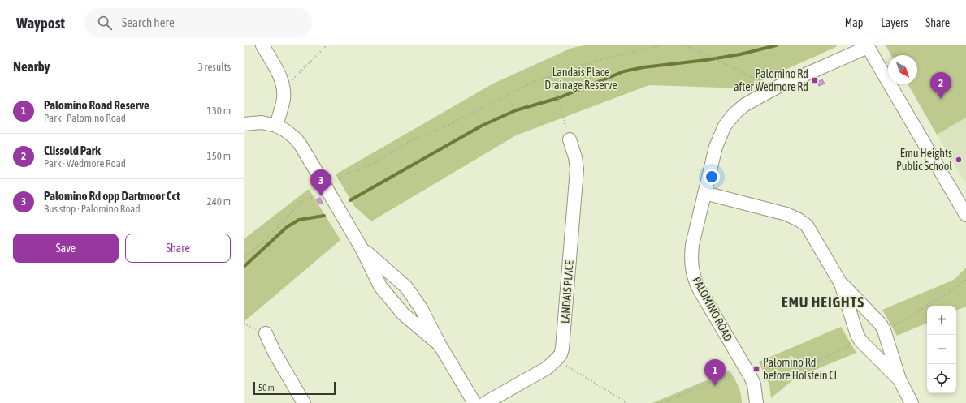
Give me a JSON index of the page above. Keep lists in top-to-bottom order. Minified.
{"streets":{"street":["LANDAIS PLACE","PALOMINO ROAD"]},"districts":["EMU HEIGHTS"],"parks":["Landais Place Drainage Reserve"],"places":{"transit":["Palomino Rd after Wedmore Rd","Palomino Rd before Holstein Cl"],"other":["Emu Heights Public School"]},"scale_bar":"50 m","north":"bottom right","page":{"header":"Waypost","search":"Search here","nav":["Map","Layers","Share"],"heading":["Nearby","3 results"],"pins":["2","3","1"],"list":[{"mark":"1","name":"Palomino Road Reserve","note":"Park · Palomino Road","value":"130 m"},{"mark":"2","name":"Clissold Park","note":"Park · Wedmore Road","value":"150 m"},{"mark":"3","name":"Palomino Rd opp Dartmoor Cct","note":"Bus stop · Palomino Road","value":"240 m"}],"buttons":["Save","Share"],"map_buttons":["+","−"],"scale":"50 m"}}
